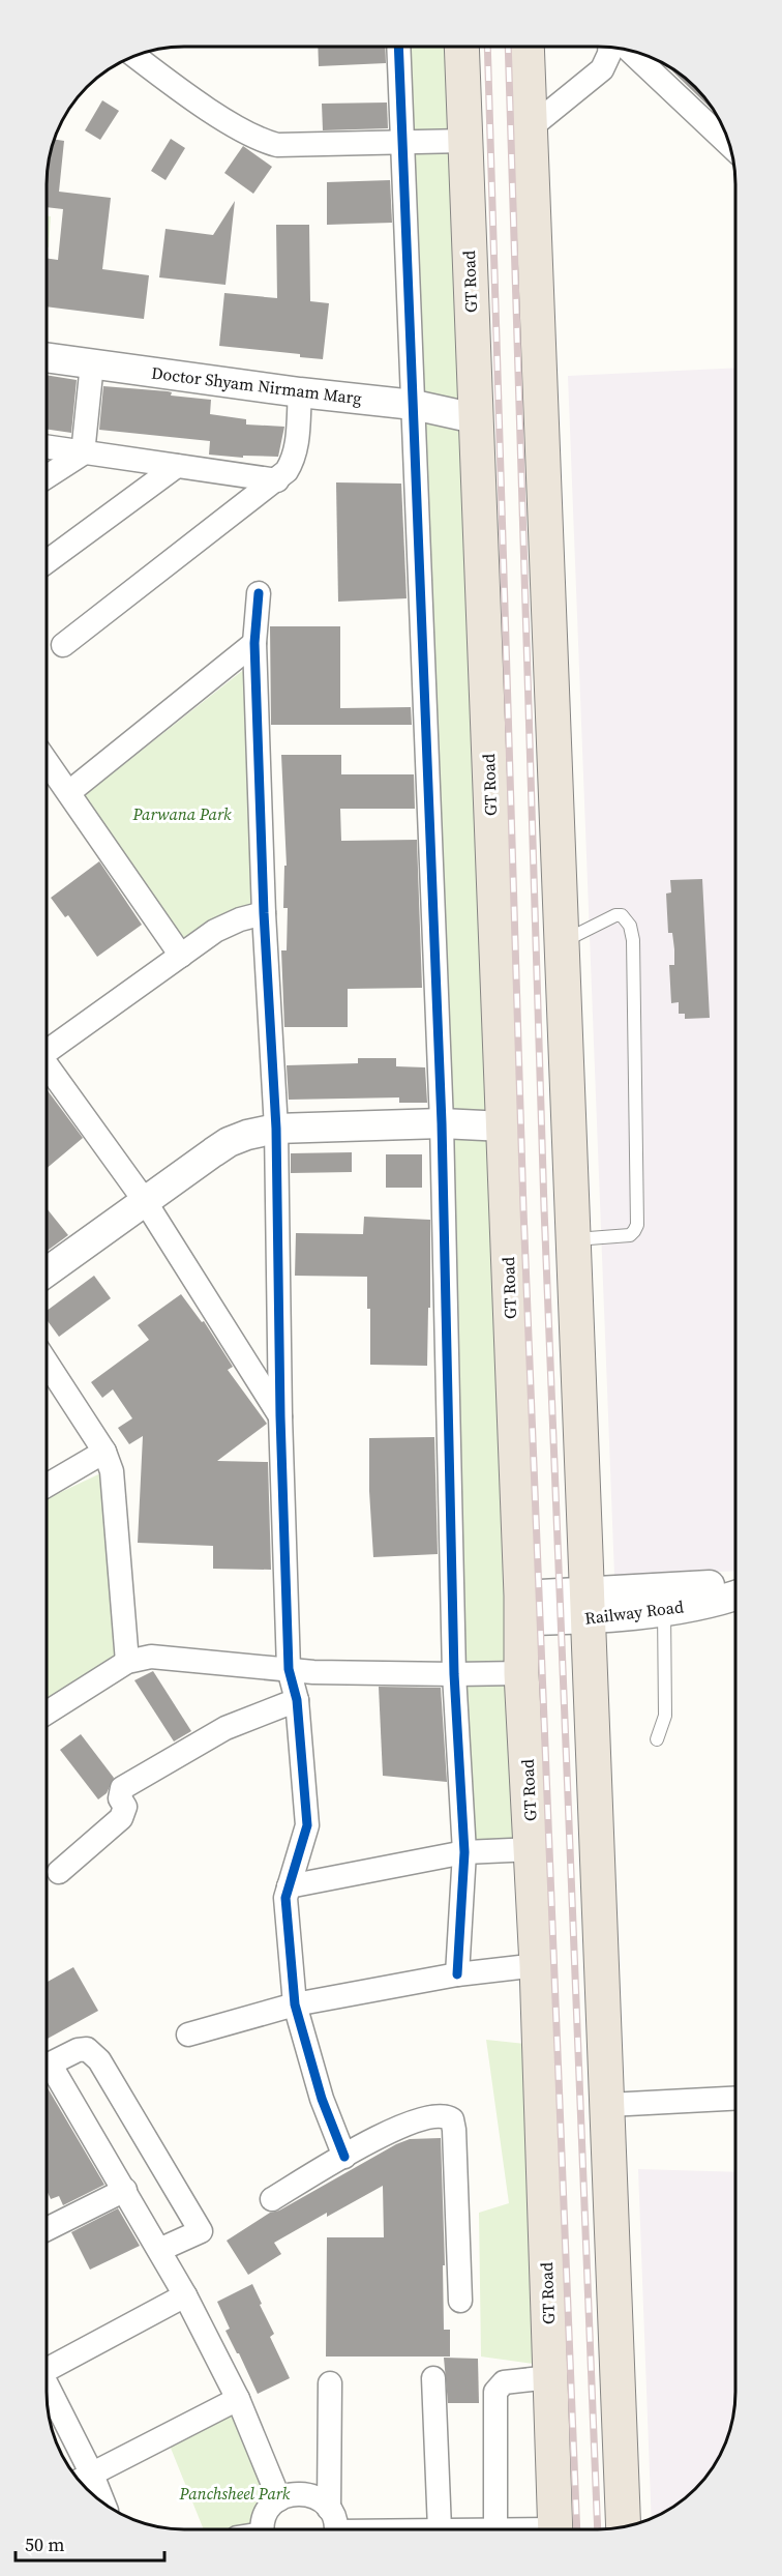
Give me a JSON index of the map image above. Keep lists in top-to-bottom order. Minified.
{"streets":{"highway":["GT Road"],"street":["Doctor Shyam Nirmam Marg","Railway Road"]},"crossings":[["GT Road","Doctor Shyam Nirmam Marg"],["GT Road","Railway Road"]],"parks":["Parwana Park","Panchsheel Park"],"scale_bar":"50 m"}
